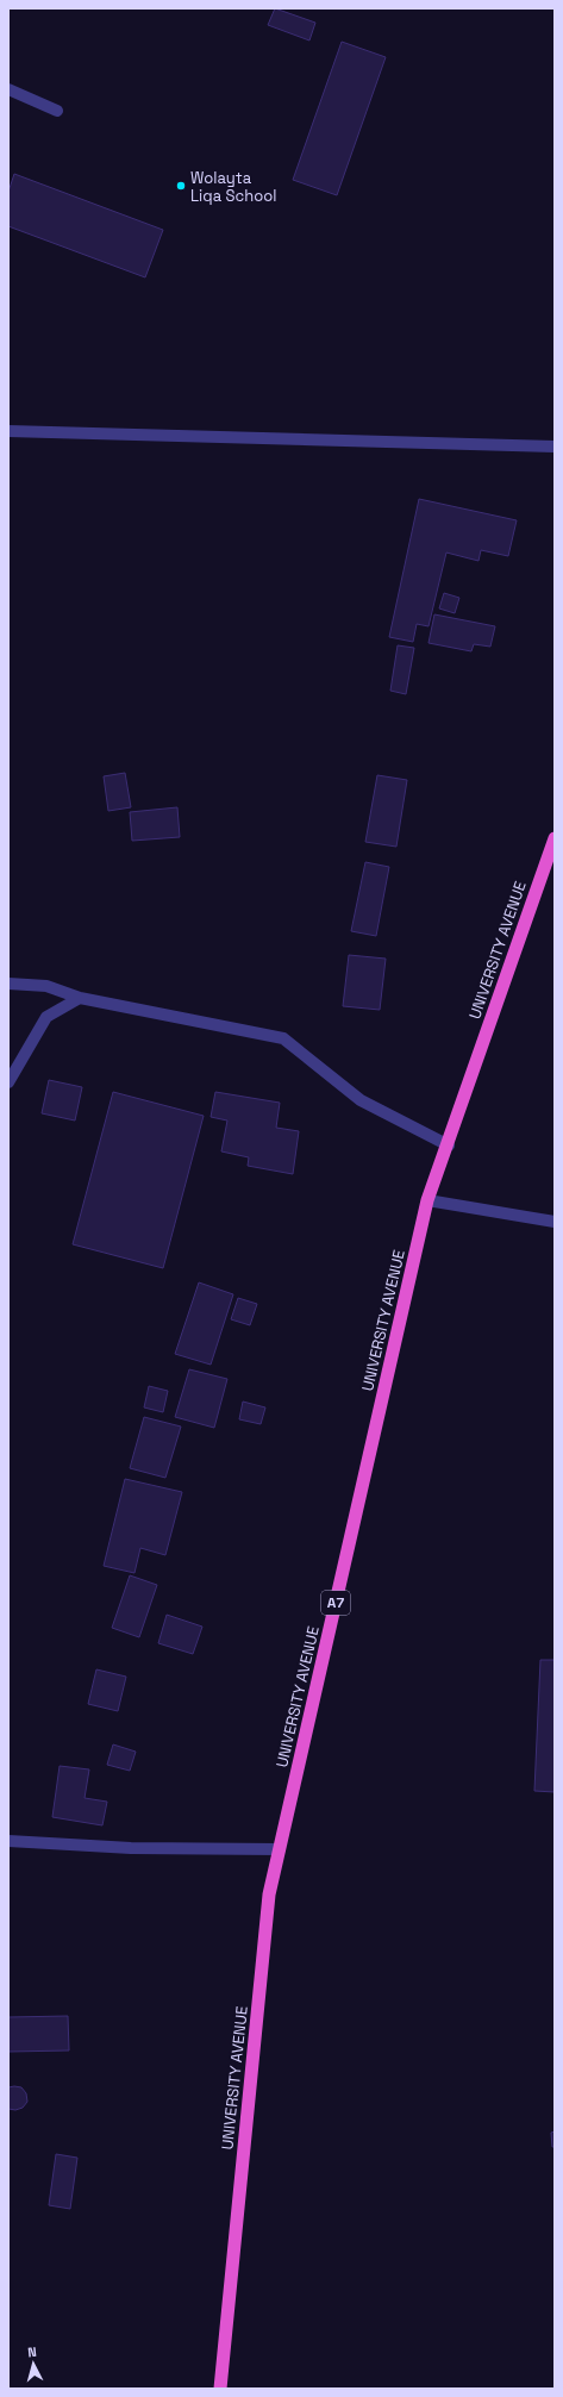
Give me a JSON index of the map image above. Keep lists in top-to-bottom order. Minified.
{"streets":{"highway":["UNIVERSITY AVENUE","A7"]},"places":["Wolayta Liqa School"],"north":"top"}
